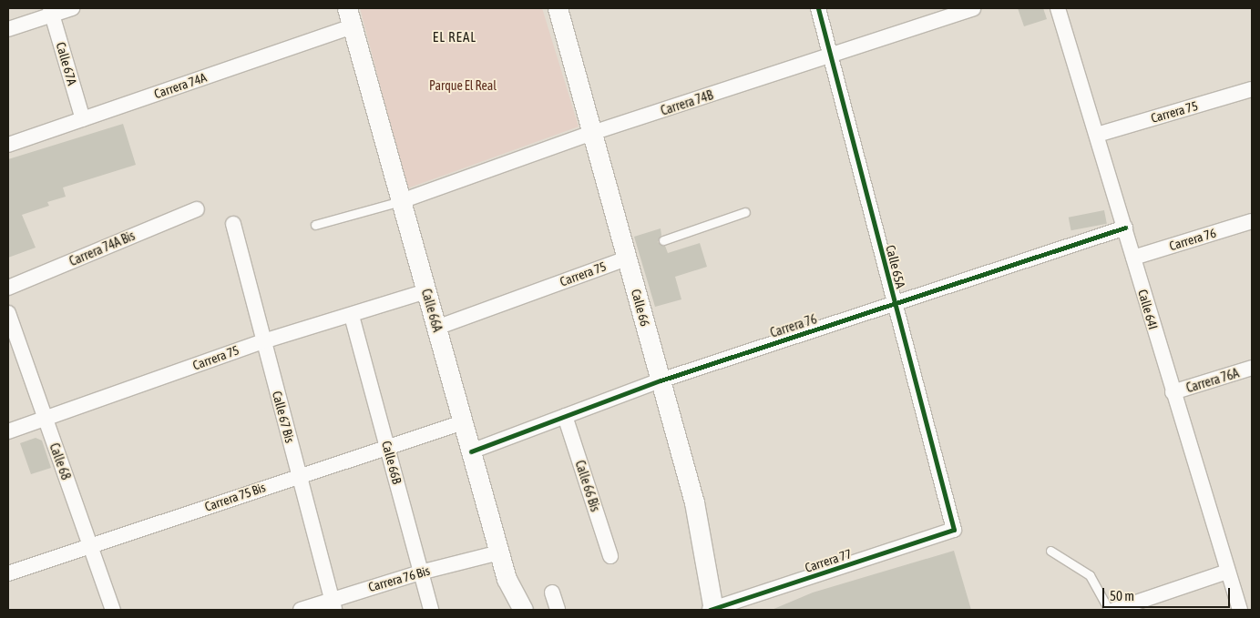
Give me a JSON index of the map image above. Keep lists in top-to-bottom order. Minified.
{"streets":{"street":["Calle 67A","Carrera 74A","Carrera 74B","Carrera 75","Carrera 76","Carrera 74A Bis","Calle 65A","Calle 66","Calle 64I","Calle 66A","Carrera 76A","Calle 67 Bis","Calle 68","Calle 66B","Calle 66 Bis","Carrera 75 Bis","Carrera 77","Carrera 76 Bis"]},"crossings":[["Calle 67A","Carrera 74A"],["Carrera 74A","Calle 66A"],["Carrera 74B","Calle 65A"],["Carrera 74B","Calle 66"],["Carrera 74B","Calle 66A"],["Carrera 75","Calle 66"],["Carrera 75","Calle 64I"],["Carrera 75","Calle 66A"],["Carrera 75","Calle 67 Bis"],["Carrera 75","Calle 68"],["Carrera 75","Calle 66B"],["Carrera 76","Calle 65A"],["Carrera 76","Calle 66"],["Carrera 76","Calle 64I"],["Carrera 76","Calle 66A"],["Carrera 76","Calle 66 Bis"],["Calle 65A","Carrera 77"],["Calle 66","Carrera 77"],["Calle 64I","Carrera 76A"],["Calle 66A","Carrera 75 Bis"],["Calle 66A","Carrera 76 Bis"],["Calle 67 Bis","Carrera 75 Bis"],["Calle 67 Bis","Carrera 76 Bis"],["Calle 68","Carrera 75 Bis"],["Calle 66B","Carrera 75 Bis"],["Calle 66B","Carrera 76 Bis"]],"districts":["EL REAL"],"parks":["Parque El Real"],"scale_bar":"50 m"}
